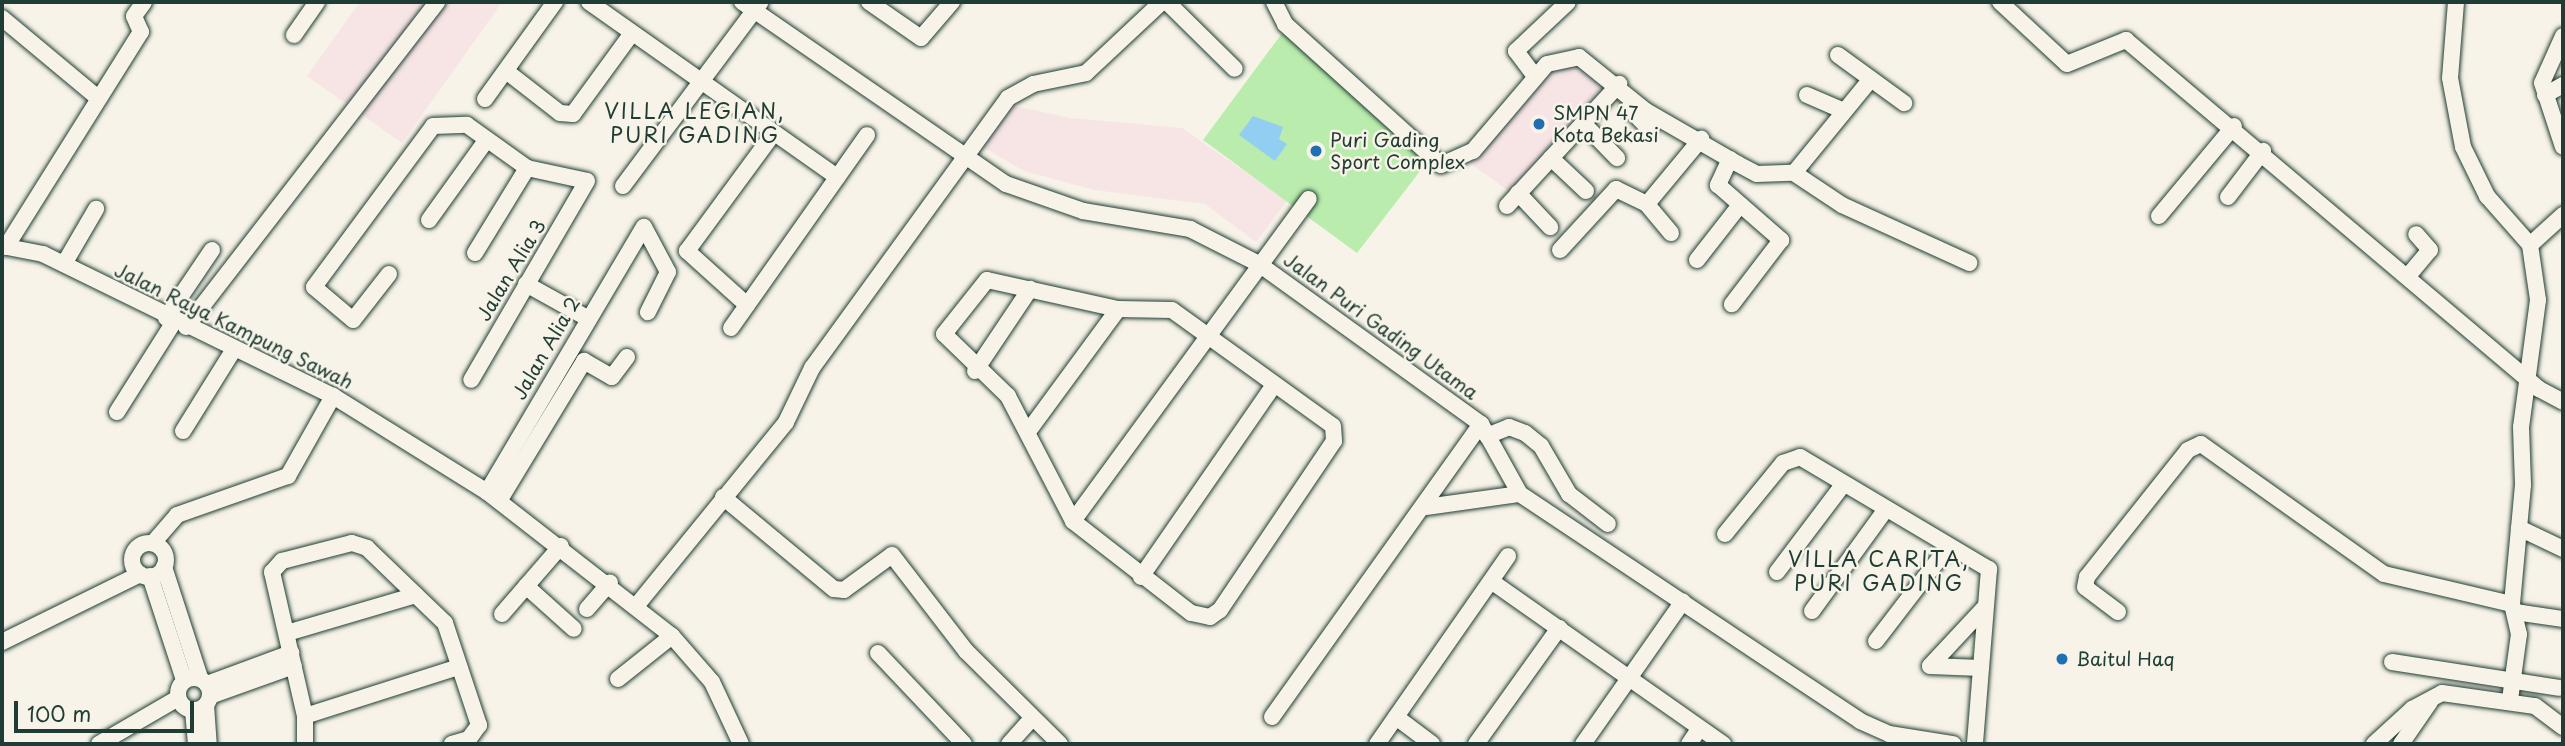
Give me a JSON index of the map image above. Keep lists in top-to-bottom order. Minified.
{"streets":{"street":["Jalan Alia 3","Jalan Raya Kampung Sawah","Jalan Puri Gading Utama","Jalan Alia 2"]},"crossings":[["Jalan Raya Kampung Sawah","Jalan Alia 2"]],"districts":["VILLA LEGIAN, PURI GADING","VILLA CARITA, PURI GADING"],"places":["SMPN 47 Kota Bekasi","Puri Gading Sport Complex","Baitul Haq"],"scale_bar":"100 m"}
